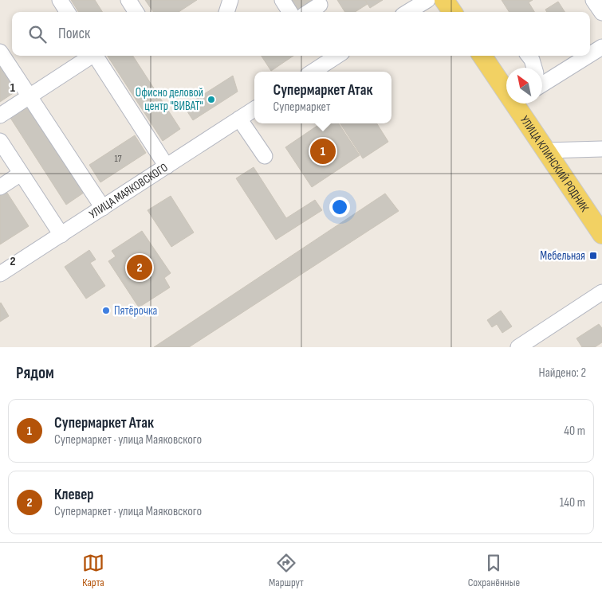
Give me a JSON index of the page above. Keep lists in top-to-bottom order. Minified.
{"streets":{"main road":["УЛИЦА КЛИНСКИЙ РОДНИК"],"street":["УЛИЦА МАЯКОВСКОГО"]},"places":{"other":["Офисно деловой центр \"ВИВАТ\"","Пятёрочка"],"transit":["Мебельная"]},"house_numbers":["17"],"north":"top left","page":{"search":"Поиск","popup":["Супермаркет Атак","Супермаркет"],"pins":["1","2"],"heading":["Рядом","Найдено: 2"],"list":[{"mark":"1","name":"Супермаркет Атак","note":"Супермаркет · улица Маяковского","value":"40 m"},{"mark":"2","name":"Клевер","note":"Супермаркет · улица Маяковского","value":"140 m"}],"nav":["Карта","Маршрут","Сохранённые"]},"grid":{"rows":["1","2"]}}
